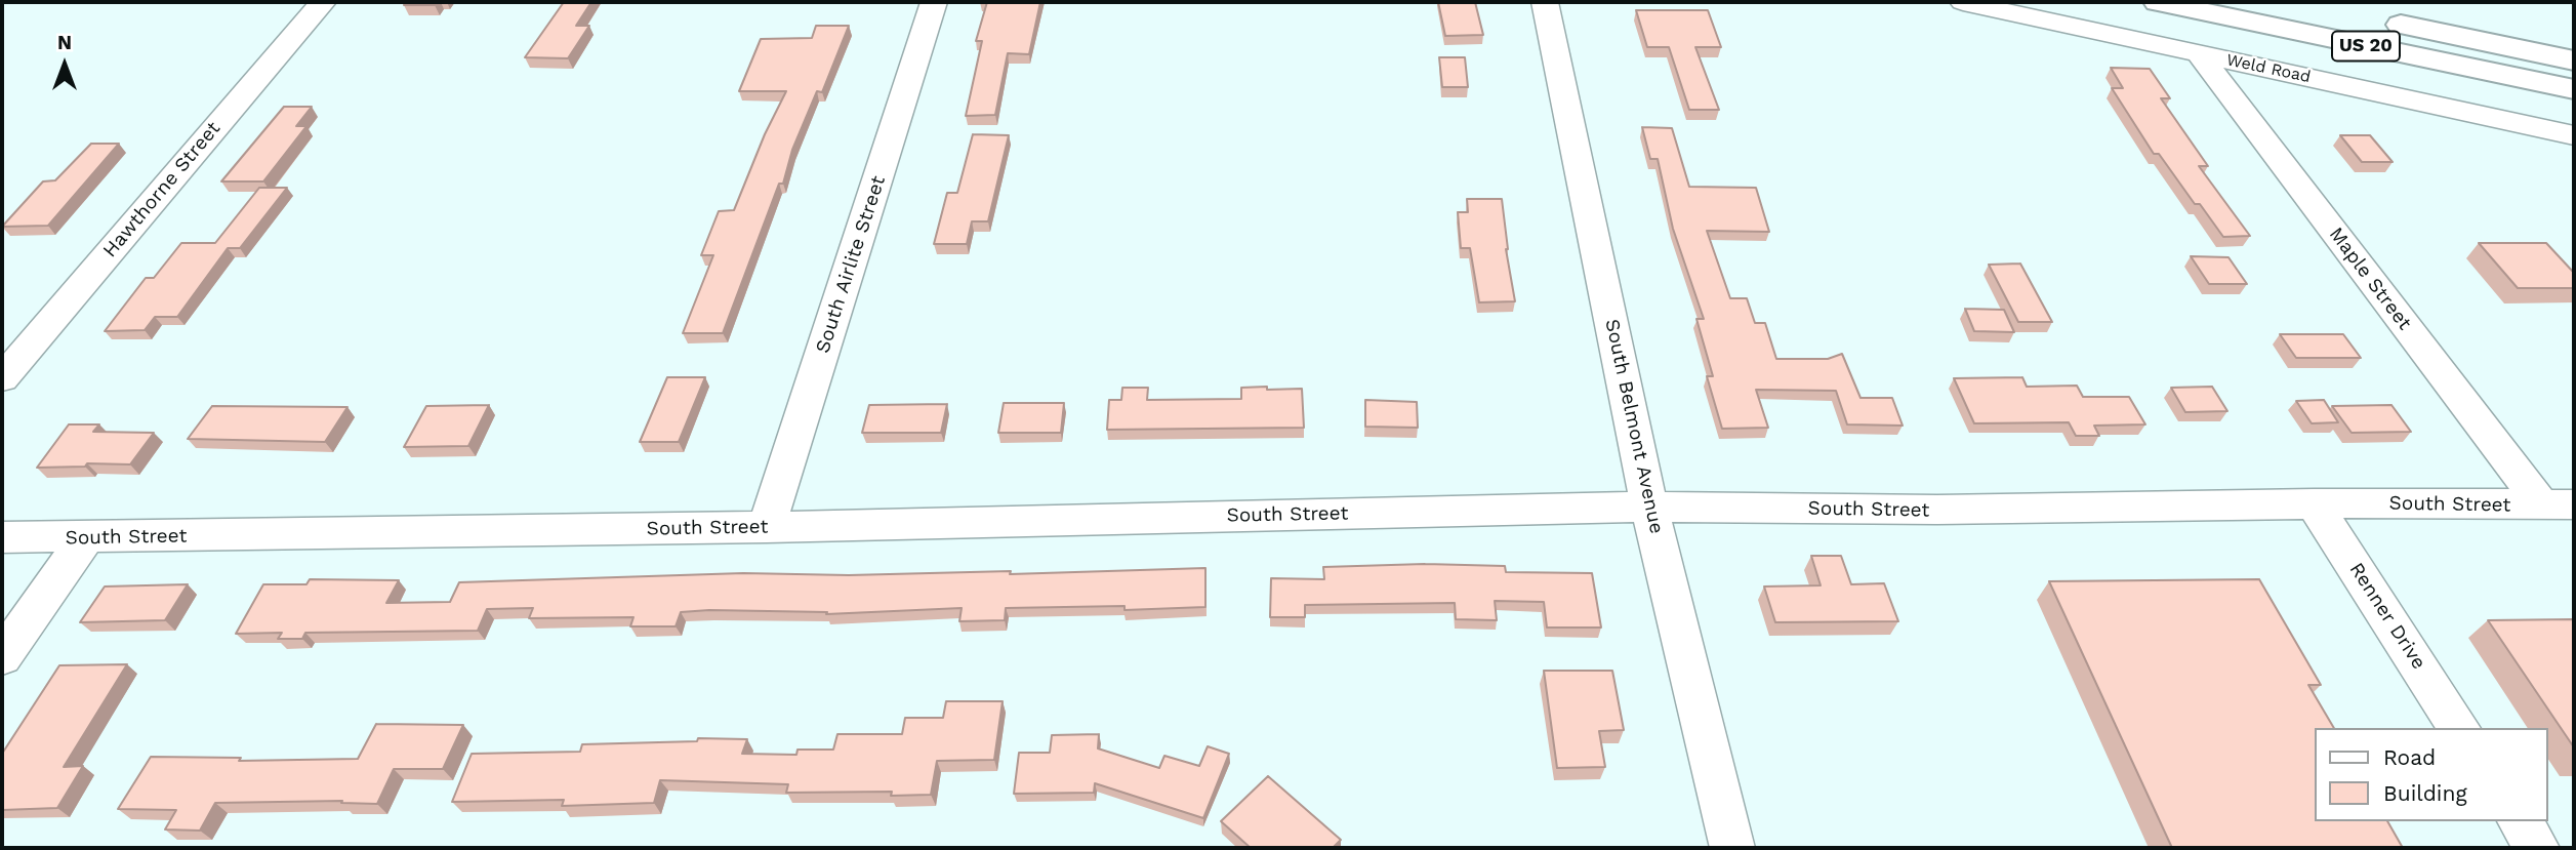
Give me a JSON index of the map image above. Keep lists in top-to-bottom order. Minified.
{"streets":{"highway":["US 20"],"street":["Weld Road","Hawthorne Street","South Airlite Street","Maple Street","South Belmont Avenue","South Street","Renner Drive"]},"crossings":[["Weld Road","Maple Street"],["South Airlite Street","South Street"],["Maple Street","South Street"],["South Belmont Avenue","South Street"],["South Street","Renner Drive"]],"legend":["Road","Building"],"north":"top"}
